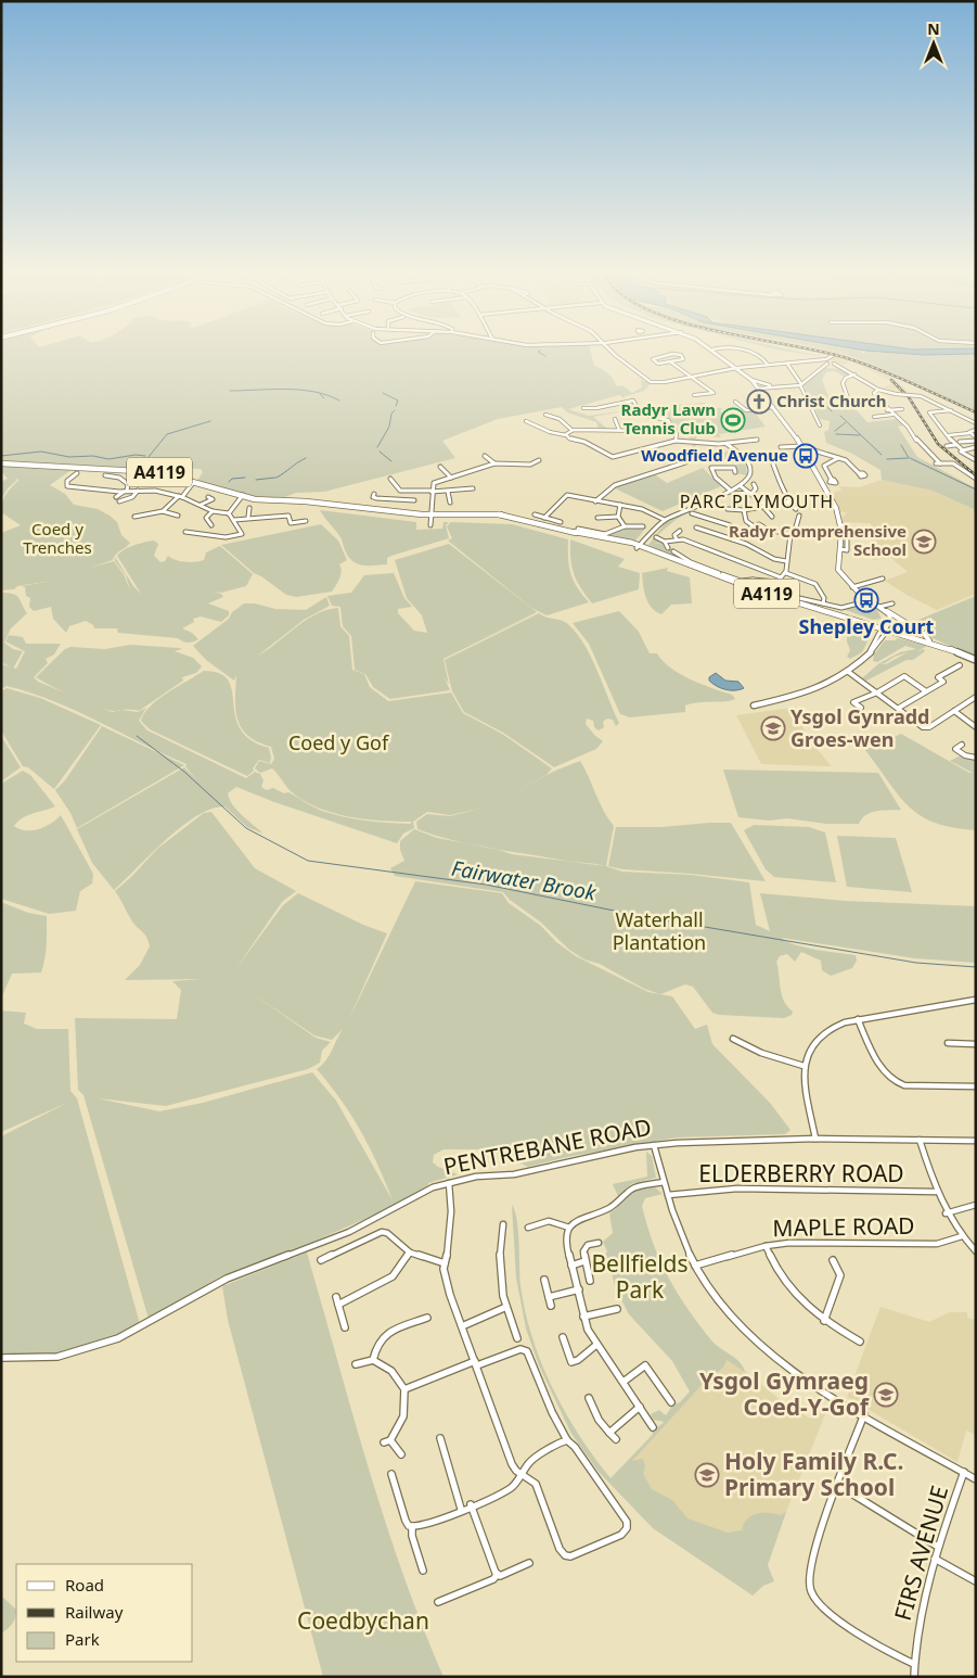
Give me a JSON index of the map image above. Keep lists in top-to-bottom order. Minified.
{"streets":{"main road":["A4119"],"street":["PENTREBANE ROAD","ELDERBERRY ROAD","MAPLE ROAD","FIRS AVENUE"]},"districts":["PARC PLYMOUTH"],"water":["Fairwater Brook"],"parks":["Coed y Trenches","Coed y Gof","Waterhall Plantation","Bellfields Park","Coedbychan"],"places":{"church":["Christ Church"],"sports":["Radyr Lawn Tennis Club"],"bus stop":["Woodfield Avenue","Shepley Court"],"school or university":["Radyr Comprehensive School","Ysgol Gynradd Groes-wen","Ysgol Gymraeg Coed-Y-Gof","Holy Family R.C. Primary School"]},"legend":["Road","Railway","Park"],"north":"top"}
